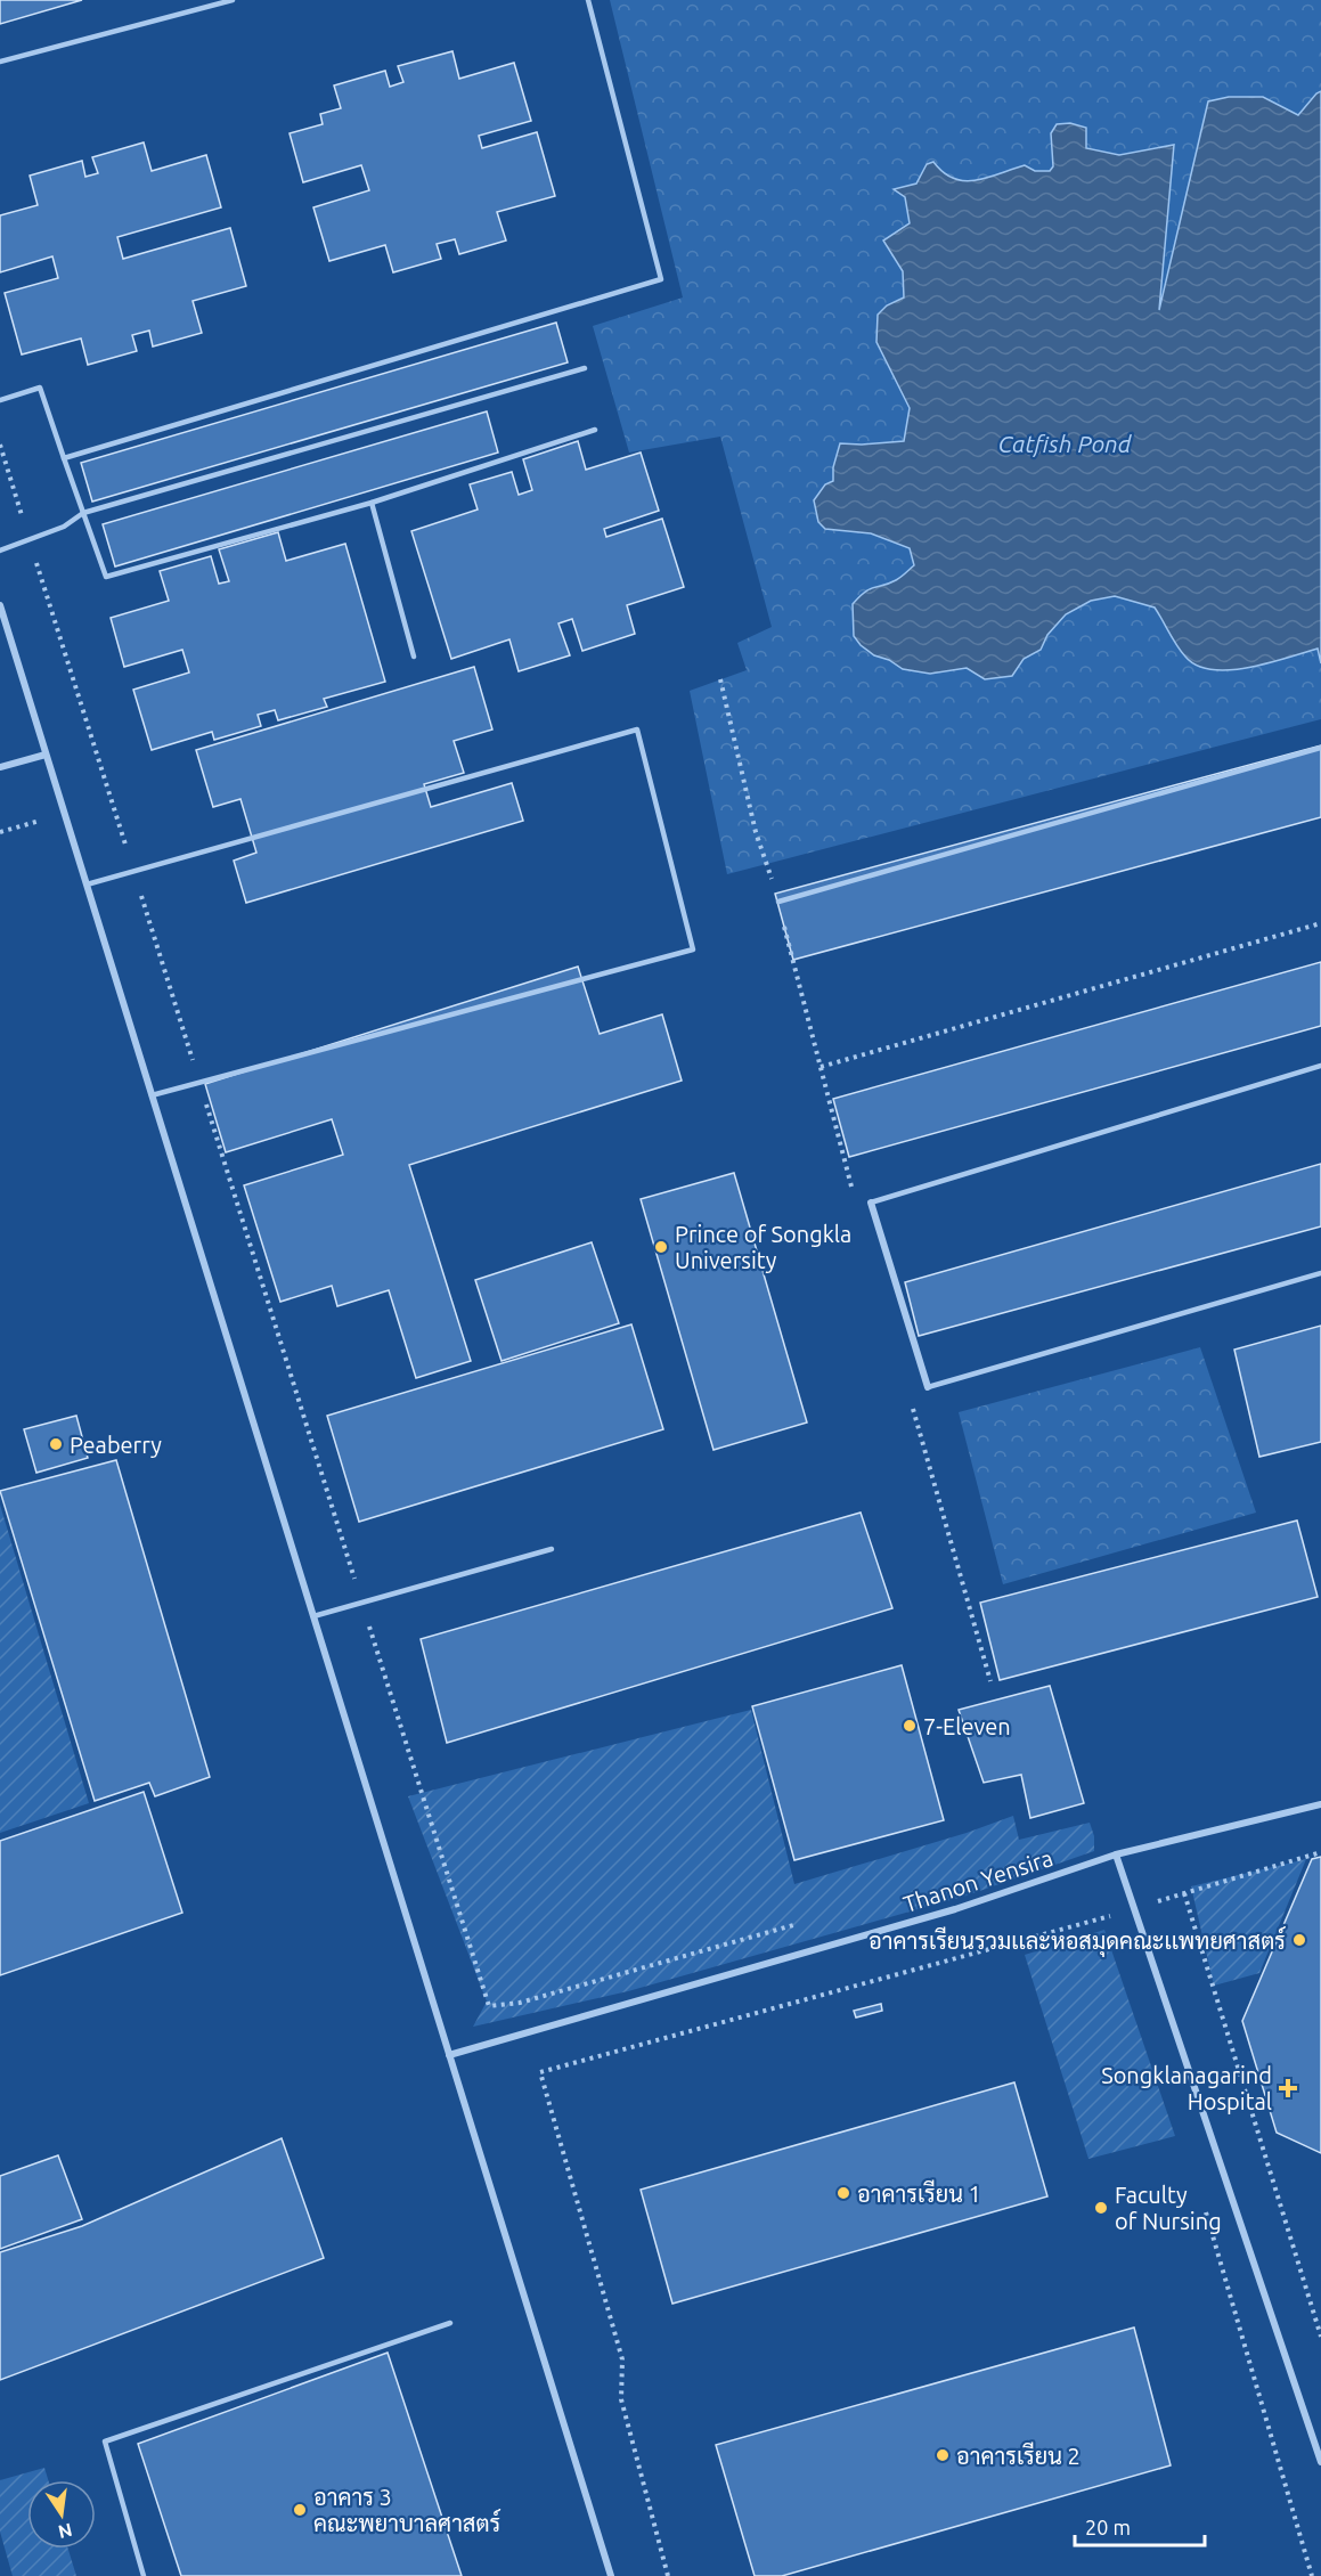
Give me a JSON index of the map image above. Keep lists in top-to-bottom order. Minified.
{"streets":{"street":["Thanon Yensira"]},"water":["Catfish Pond"],"places":{"other":["Prince of Songkla University","Peaberry","7-Eleven","อาคารเรียนรวมเเละหอสมุดคณะเเพทยศาสตร์","อาคารเรียน 1","Faculty of Nursing","อาคารเรียน 2","อาคาร 3 คณะพยาบาลศาสตร์"],"health":["Songklanagarind Hospital"]},"scale_bar":"20 m","north":"bottom"}
